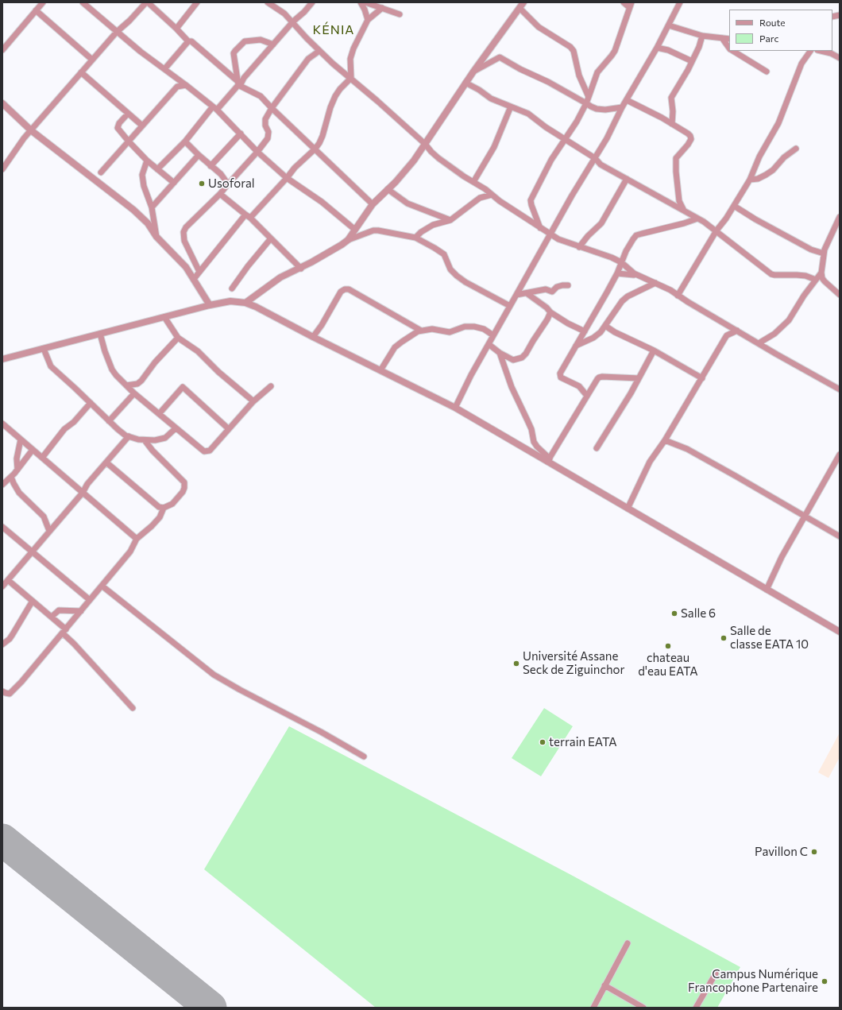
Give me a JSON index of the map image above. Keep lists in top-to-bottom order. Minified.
{"districts":["KÉNIA"],"places":["Usoforal","Salle 6","Salle de classe EATA 10","chateau d'eau EATA","Université Assane Seck de Ziguinchor","terrain EATA","Pavillon C","Campus Numérique Francophone Partenaire"],"legend":["Route","Parc"]}
